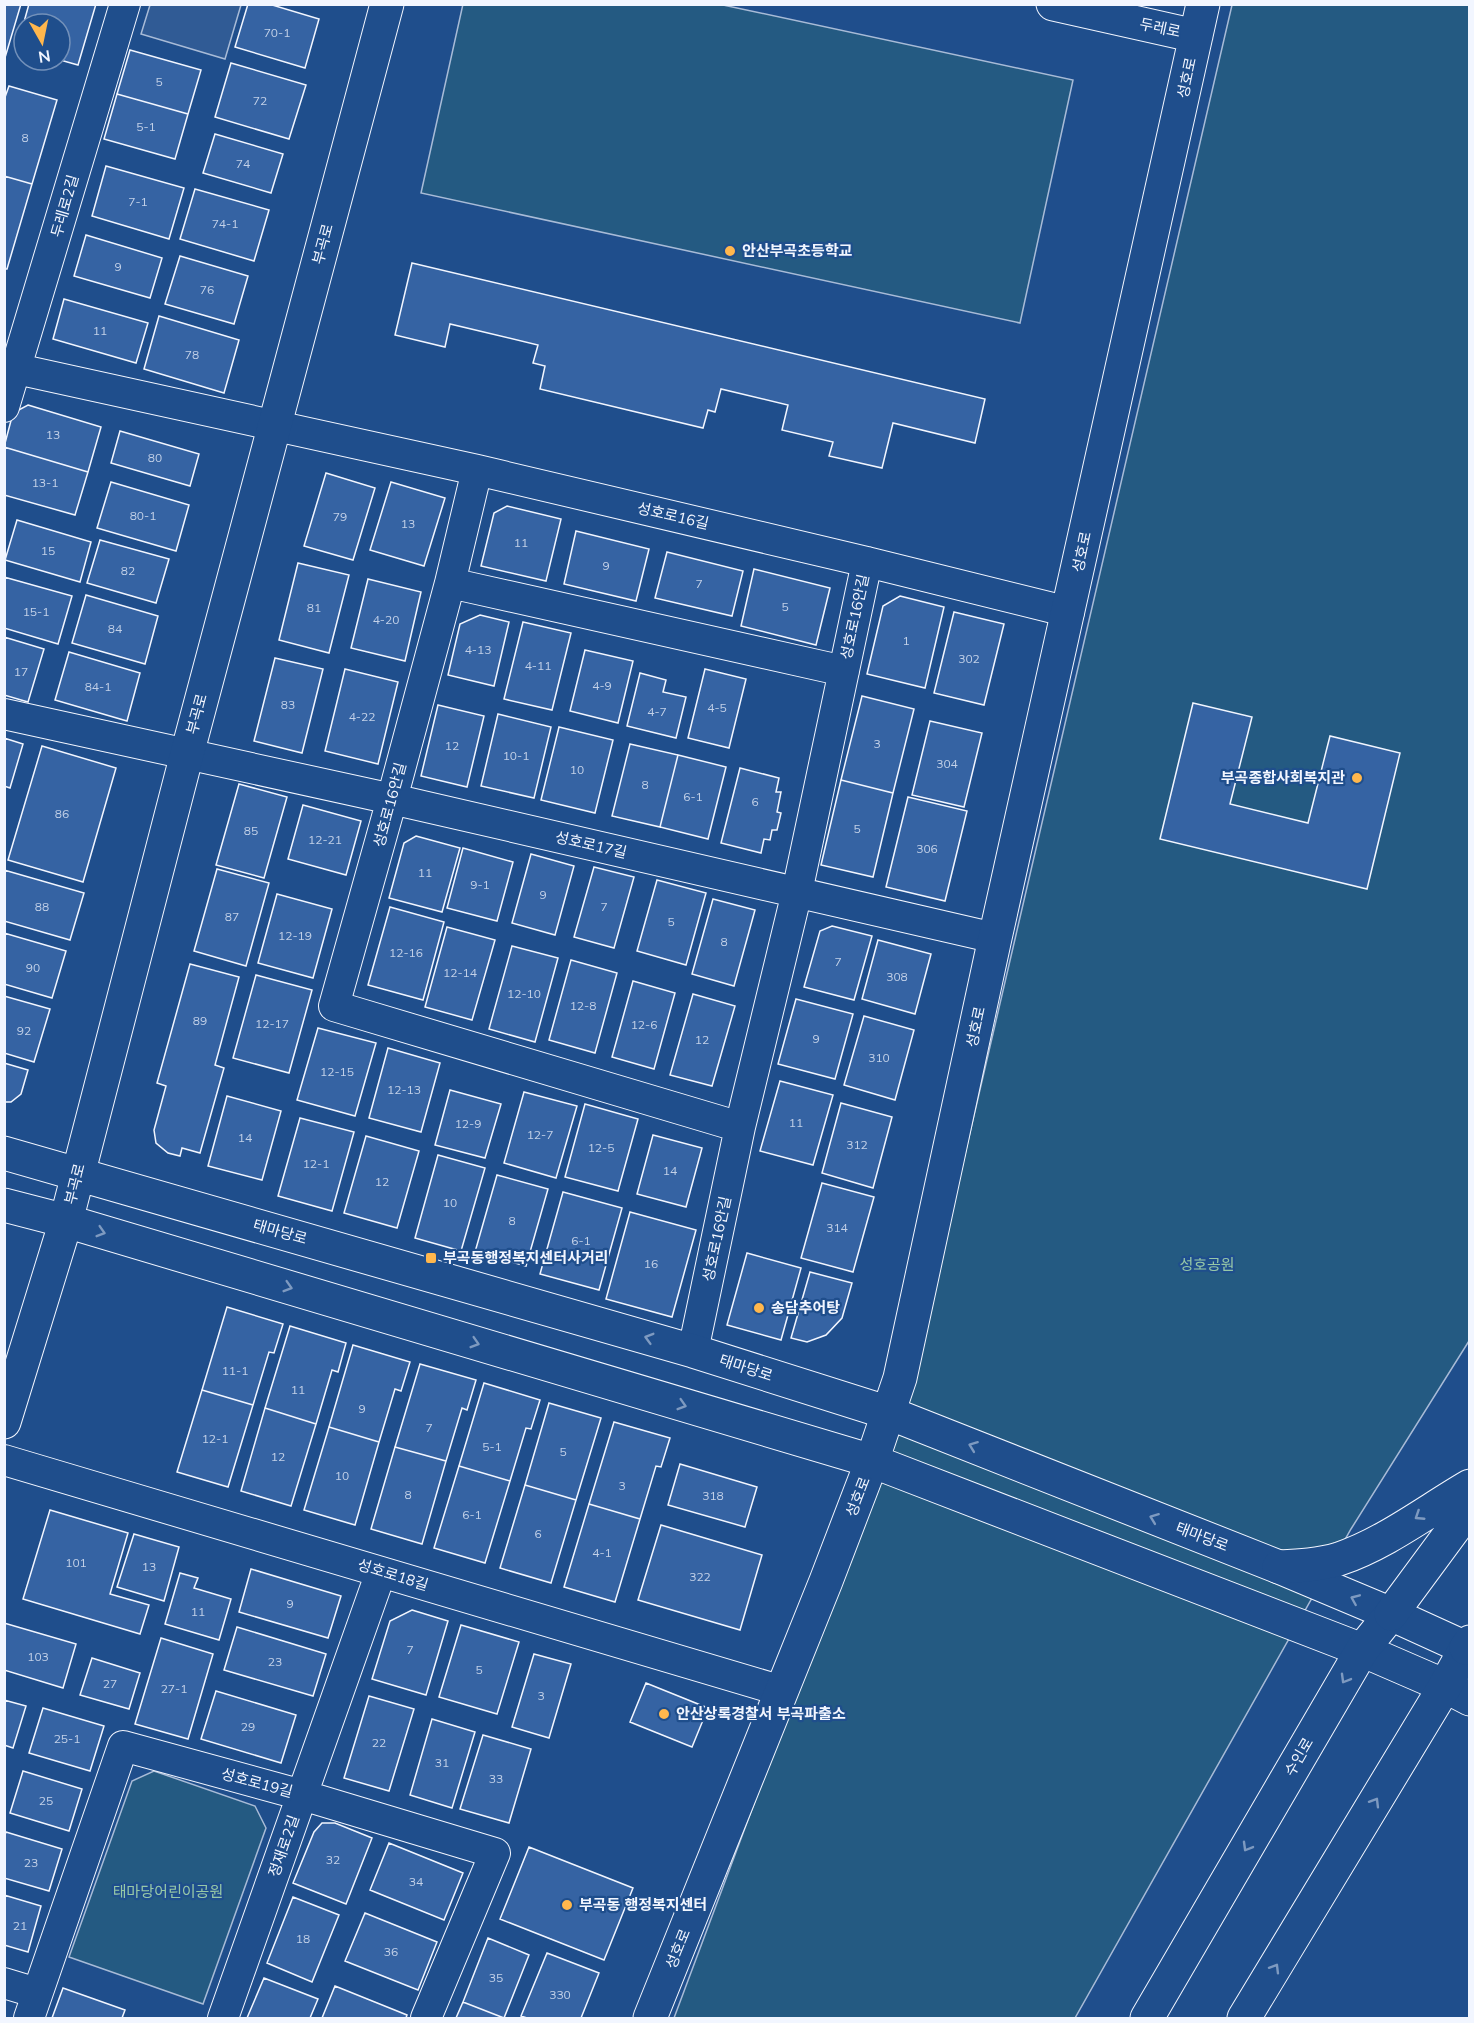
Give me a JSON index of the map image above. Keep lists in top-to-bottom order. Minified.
{"streets":{"main road":["두레로","성호로","부곡로","태마당로","수인로"],"street":["두레로2길","성호로16길","성호로16안길","성호로17길","성호로18길","성호로19길","정재로2길"]},"crossings":[["두레로","성호로"],["성호로","성호로16길"],["성호로","성호로17길"],["성호로","태마당로"],["성호로","성호로18길"],["두레로2길","성호로16길"],["부곡로","성호로16길"],["부곡로","성호로17길"],["부곡로","태마당로"],["성호로16길","성호로16안길"],["성호로16안길","성호로17길"],["성호로16안길","태마당로"],["태마당로","수인로"],["성호로18길","정재로2길"],["성호로19길","정재로2길"]],"parks":["성호공원","태마당어린이공원"],"places":{"other":["안산부곡초등학교","부곡종합사회복지관","송담추어탕","안산상록경찰서 부곡파출소","부곡동 행정복지센터"],"transit":["부곡동행정복지센터사거리"]},"house_numbers":["70-1","5","72","5-1","8","74","7-1","74-1","9","76","11","78","13","80","13-1","80-1","79","13","11","15","9","82","7","5","81","15-1","4-20","84","1","4-13","302","4-11","17","4-9","84-1","83","4-5","4-7","4-22","3","12","10-1","304","10","8","6-1","6","86","5","85","12-21","306","11","9-1","9","88","7","87","5","12-19","8","12-16","7","90","12-14","308","12-10","12-8","89","12-17","12-6","92","9","12","310","12-15","12-13","11","12-9","12-7","14","312","12-5","12-1","14","12","10","8","314","6-1","16","11-1","11","9","7","12-1","5-1","5","12","10","3","8","318","6-1","6","4-1","101","13","322","9","11","7","103","23","5","27","27-1","3","29","25-1","22","31","33","25","32","23","34","21","18","36","35","330"],"north":"bottom"}
